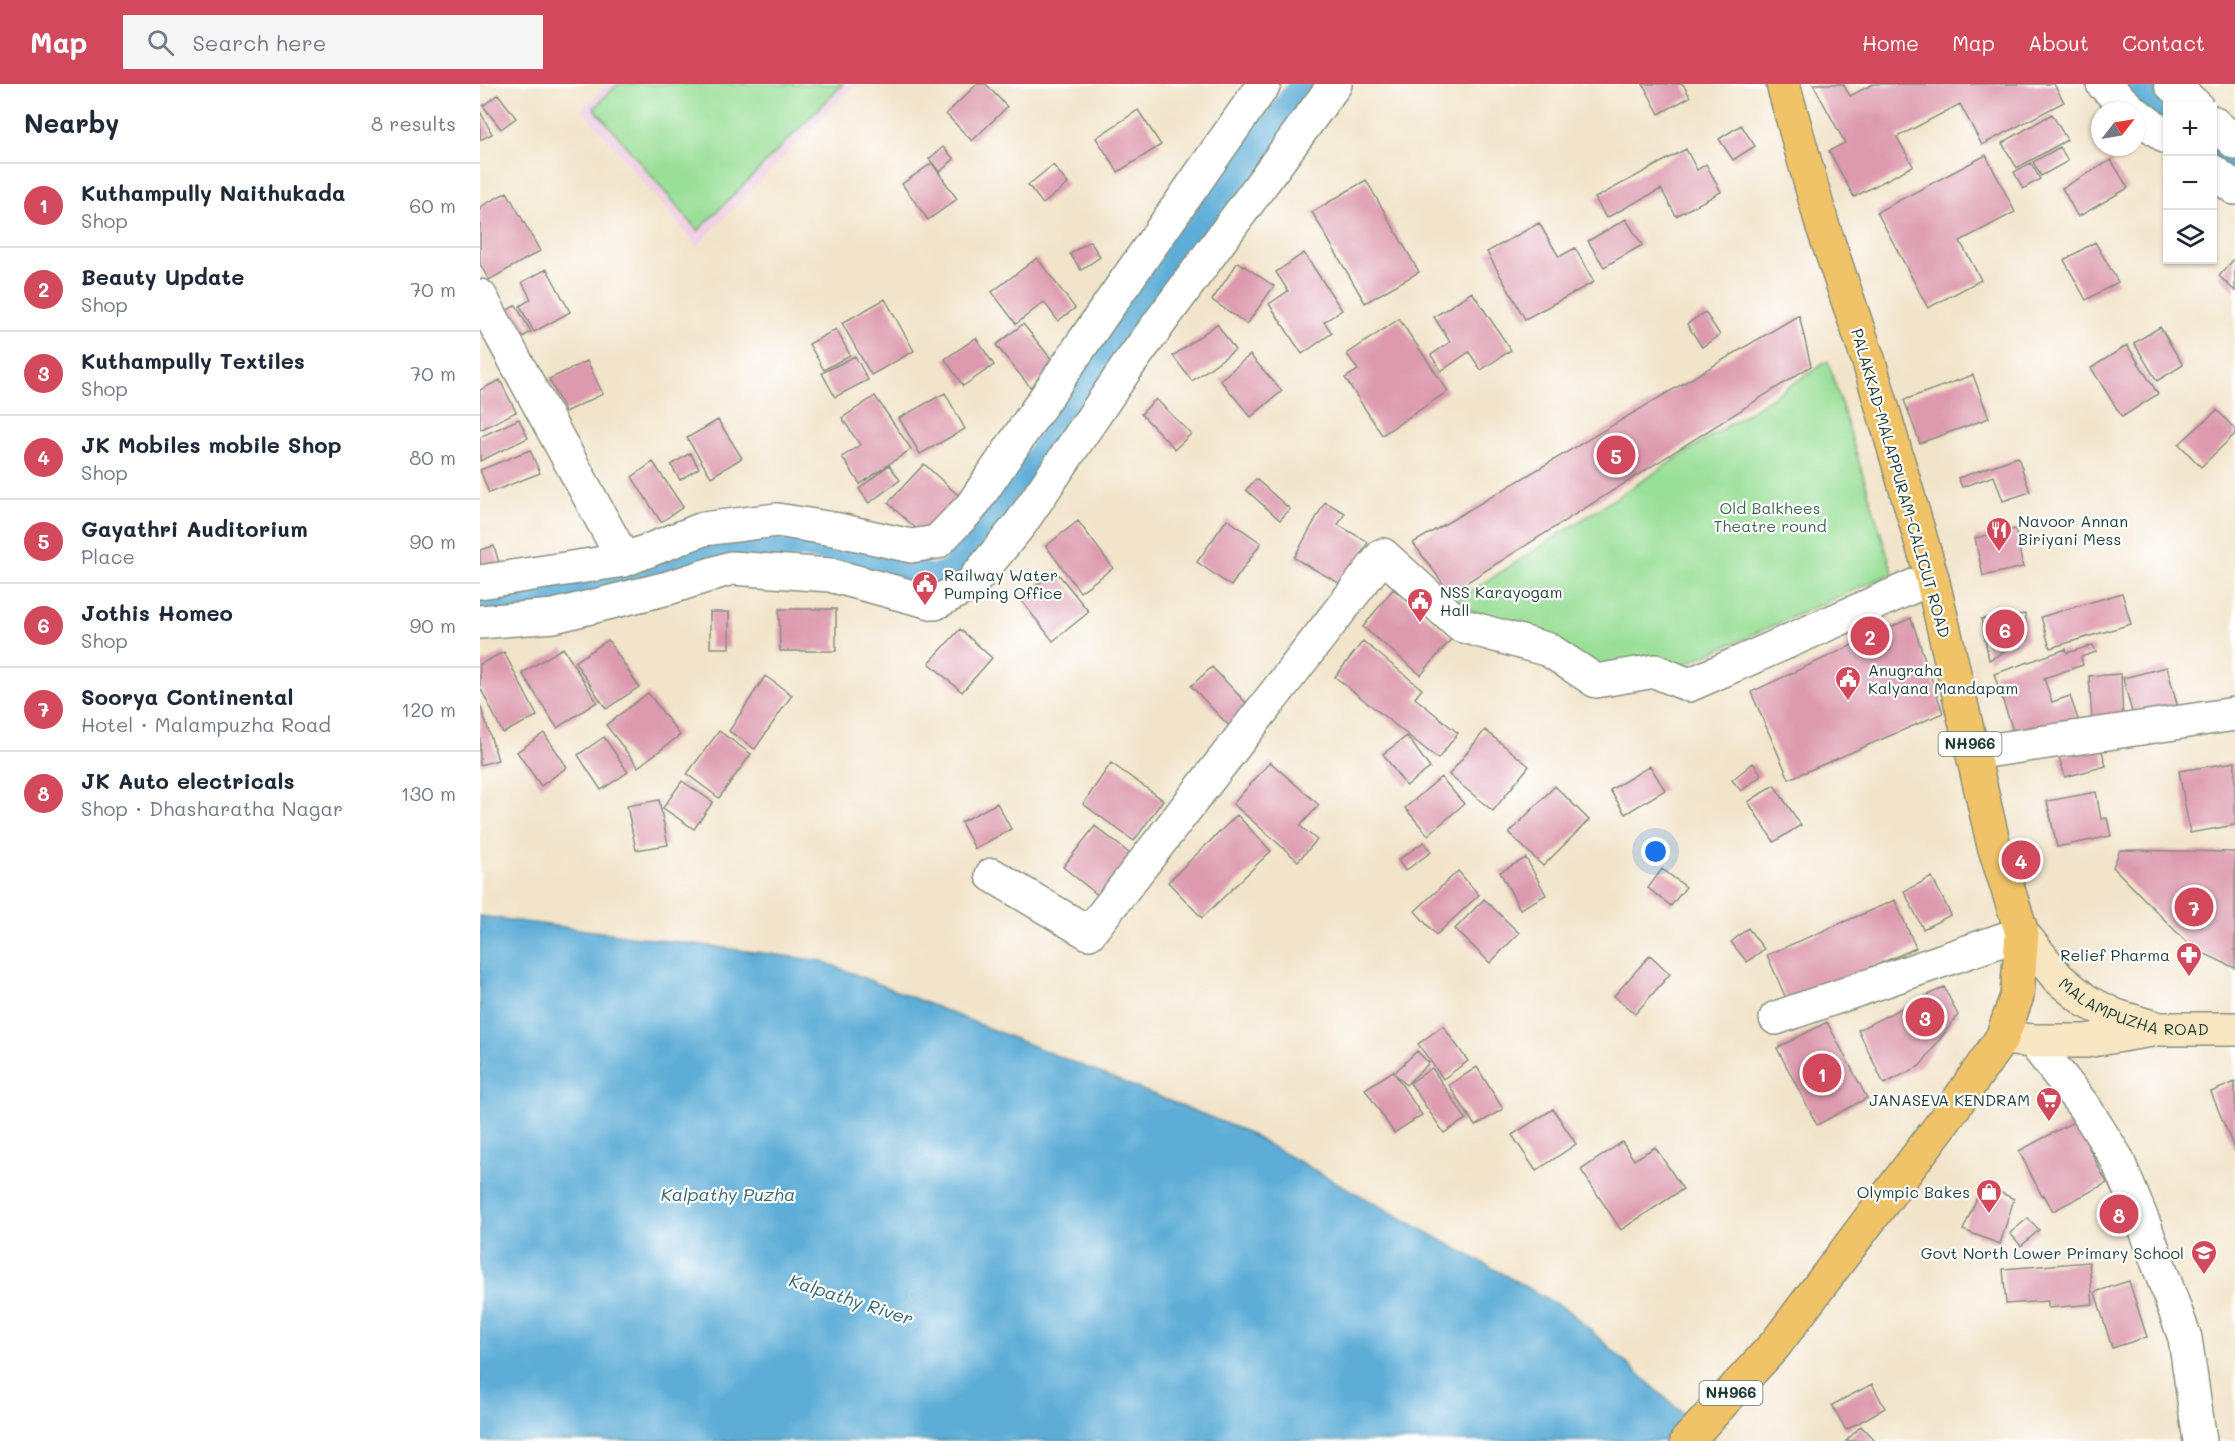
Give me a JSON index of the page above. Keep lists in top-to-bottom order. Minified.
{"streets":{"highway":["PALAKKAD-MALAPPURAM-CALICUT ROAD","NH966"],"main road":["MALAMPUZHA ROAD"]},"crossings":[["PALAKKAD-MALAPPURAM-CALICUT ROAD","MALAMPUZHA ROAD"]],"water":["Kalpathy Puzha","Kalpathy River"],"parks":["Old Balkhees Theatre round"],"places":{"restaurant":["Navoor Annan Biriyani Mess"],"public building":["Railway Water Pumping Office","NSS Karayogam Hall","Anugraha Kalyana Mandapam"],"pharmacy":["Relief Pharma"],"supermarket":["JANASEVA KENDRAM"],"shop":["Olympic Bakes"],"school or university":["Govt North Lower Primary School"]},"north":"top right","page":{"header":"Map","search":"Search here","nav":["Home","Map","About","Contact"],"heading":["Nearby","8 results"],"map_buttons":["+","−"],"list":[{"mark":"1","name":"Kuthampully Naithukada","note":"Shop","value":"60 m"},{"mark":"2","name":"Beauty Update","note":"Shop","value":"70 m"},{"mark":"3","name":"Kuthampully Textiles","note":"Shop","value":"70 m"},{"mark":"4","name":"JK Mobiles mobile Shop","note":"Shop","value":"80 m"},{"mark":"5","name":"Gayathri Auditorium","note":"Place","value":"90 m"},{"mark":"6","name":"Jothis Homeo","note":"Shop","value":"90 m"},{"mark":"7","name":"Soorya Continental","note":"Hotel · Malampuzha Road","value":"120 m"},{"mark":"8","name":"JK Auto electricals","note":"Shop · Dhasharatha Nagar","value":"130 m"}],"pins":["5","6","2","4","7","3","1","8"]}}
